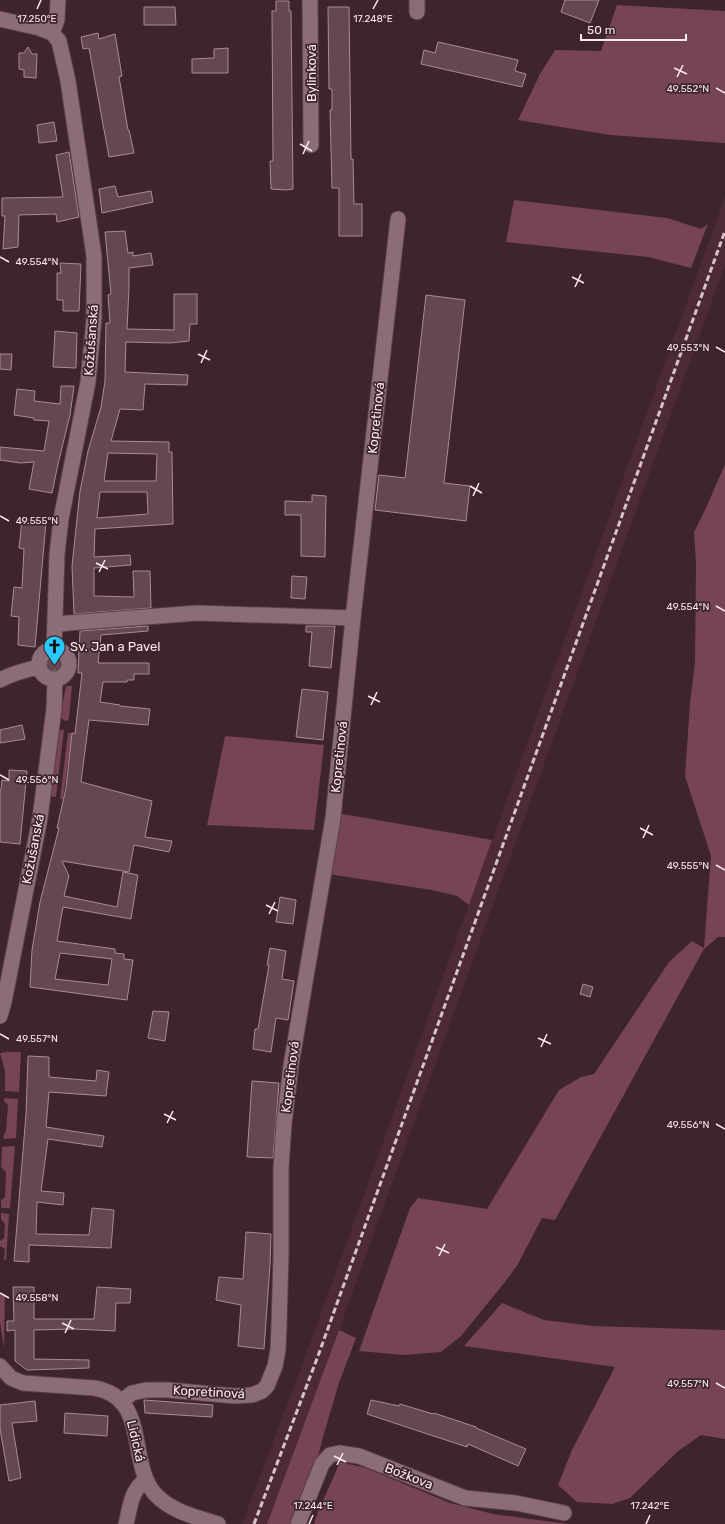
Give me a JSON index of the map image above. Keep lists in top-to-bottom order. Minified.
{"streets":{"street":["Bylinková","Kožušanská","Kopretinová","Lidická","Božkova"]},"crossings":[["Kopretinová","Lidická"]],"places":{"church":["Sv. Jan a Pavel"]},"scale_bar":"50 m","coordinates":["17.250°E","17.248°E","49.552°N","49.554°N","49.553°N","49.555°N","49.556°N","49.557°N","49.558°N","17.244°E","17.242°E"]}
